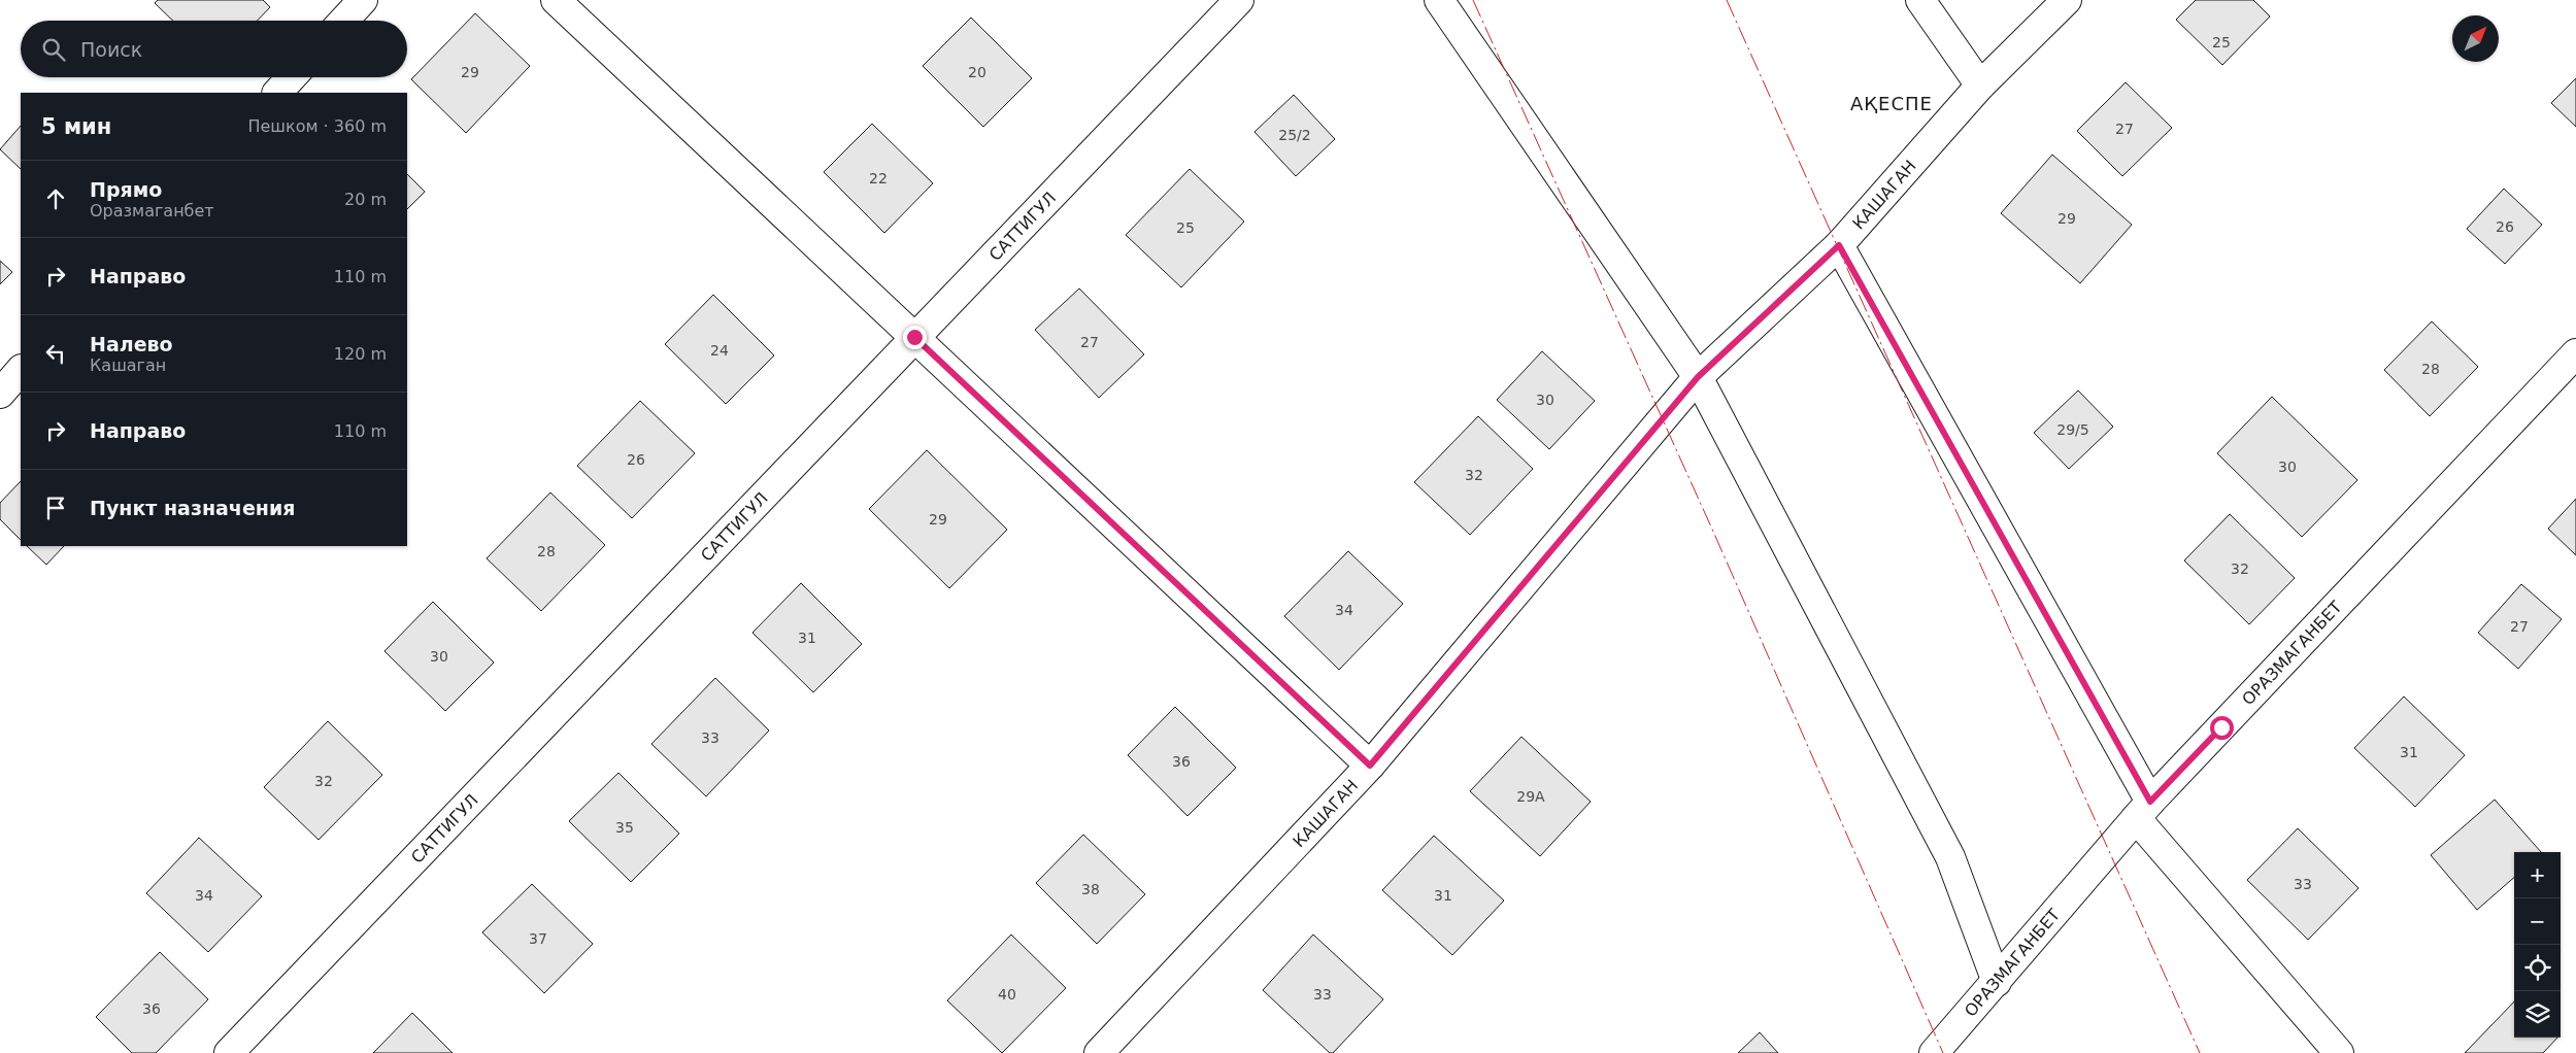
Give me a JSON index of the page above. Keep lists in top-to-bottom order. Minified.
{"streets":{"street":["КАШАГАН","САТТИГУЛ","ОРАЗМАГАНБЕТ"]},"districts":["АҚЕСПЕ"],"house_numbers":["25","29","20","27","25/2","22","29","26","25","27","24","28","30","29/5","26","30","32","29","28","32","34","27","31","30","33","31","36","32","29А","35","33","38","34","31","37","40","33","36"],"north":"top right","page":{"search":"Поиск","heading":["5 мин","Пешком · 360 m"],"list":[["Прямо","Оразмаганбет","20 m"],["Направо","110 m"],["Налево","Кашаган","120 m"],["Направо","110 m"],"Пункт назначения"],"map_buttons":["+","−"]}}
